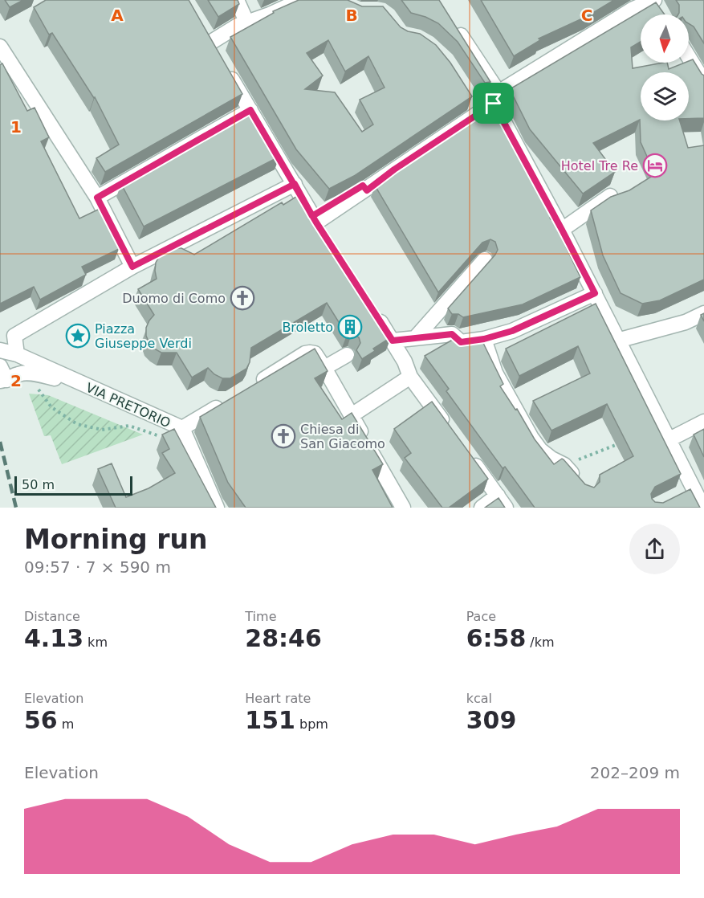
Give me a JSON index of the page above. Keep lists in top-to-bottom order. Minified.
{"streets":{"street":["VIA PRETORIO"]},"places":{"hotel":["Hotel Tre Re"],"church":["Duomo di Como","Chiesa di San Giacomo"],"building":["Broletto"],"place":["Piazza Giuseppe Verdi"]},"scale_bar":"50 m","north":"bottom","page":{"scale":"50 m","heading":["Morning run","09:57 · 7 × 590 m"],"stats":[["Distance","4.13 km"],["Time","28:46"],["Pace","6:58 /km"],["Elevation","56 m"],["Heart rate","151 bpm"],["kcal","309"]],"chart":["Elevation","202–209 m"]},"grid":{"columns":["A","B","C"],"rows":["1","2"]}}
